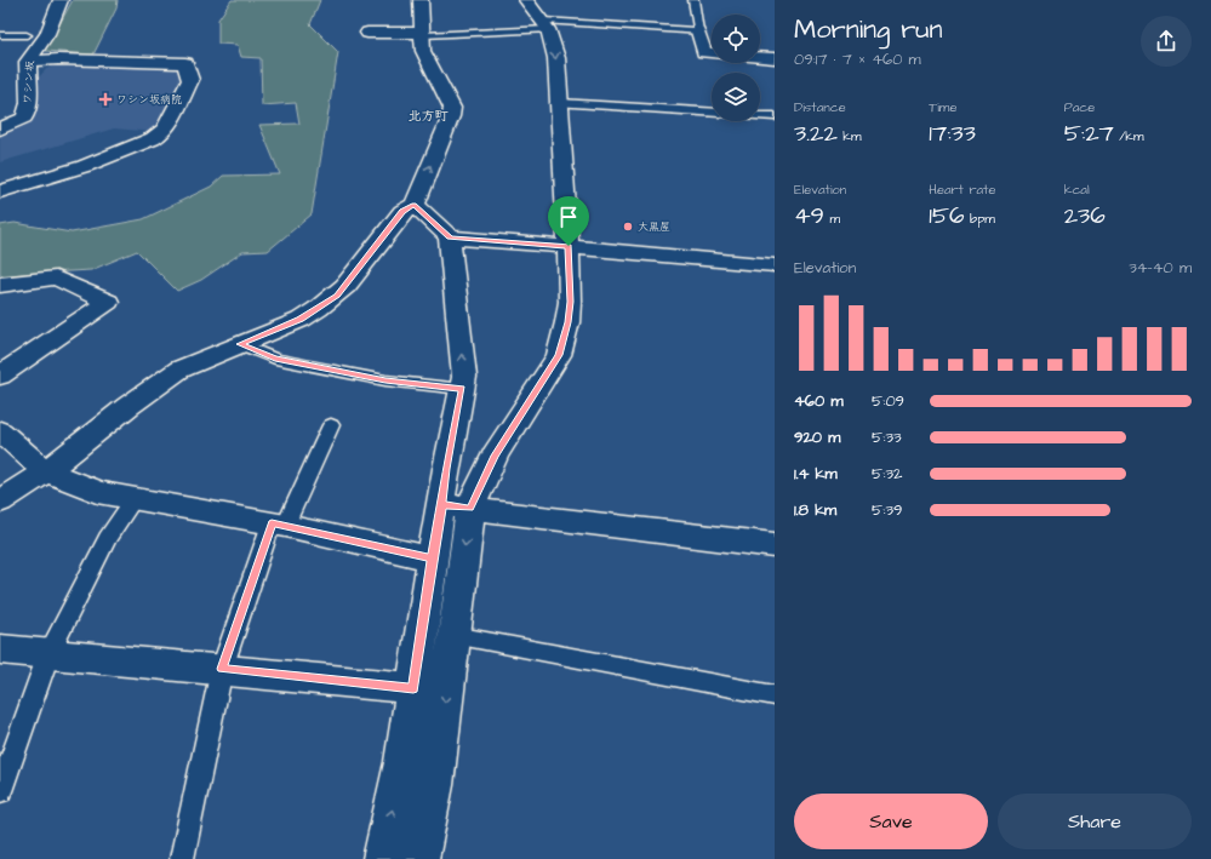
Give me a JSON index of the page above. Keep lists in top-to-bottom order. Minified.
{"streets":{"street":["ワシン坂"]},"districts":["北方町"],"places":{"health":["ワシン坂病院"],"other":["大黒屋"]},"page":{"heading":["Morning run","09:17 · 7 × 460 m"],"stats":[["Distance","3.22 km"],["Time","17:33"],["Pace","5:27 /km"],["Elevation","49 m"],["Heart rate","156 bpm"],["kcal","236"]],"chart":["Elevation","34–40 m"],"list":[{"name":"460 m","note":"5:09"},{"name":"920 m","note":"5:33"},{"name":"1.4 km","note":"5:32"},{"name":"1.8 km","note":"5:39"}],"buttons":["Save","Share"]}}
